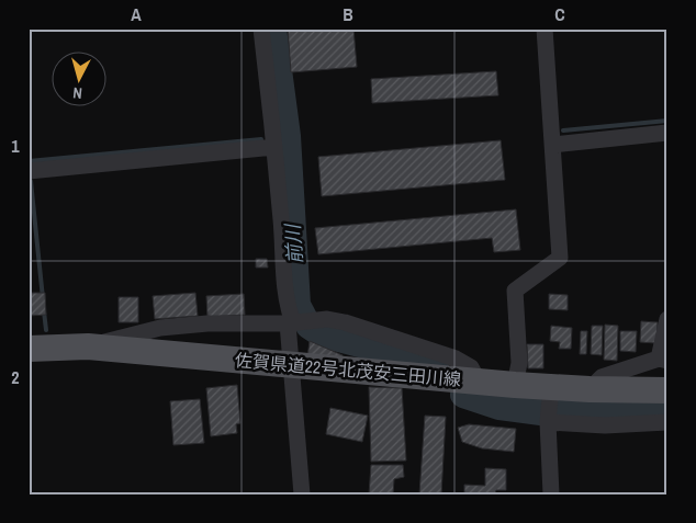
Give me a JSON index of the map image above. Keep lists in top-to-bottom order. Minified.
{"streets":{"main road":["佐賀県道22号北茂安三田川線"]},"water":["前川"],"north":"bottom","grid":{"columns":["A","B","C"],"rows":["1","2"]}}
